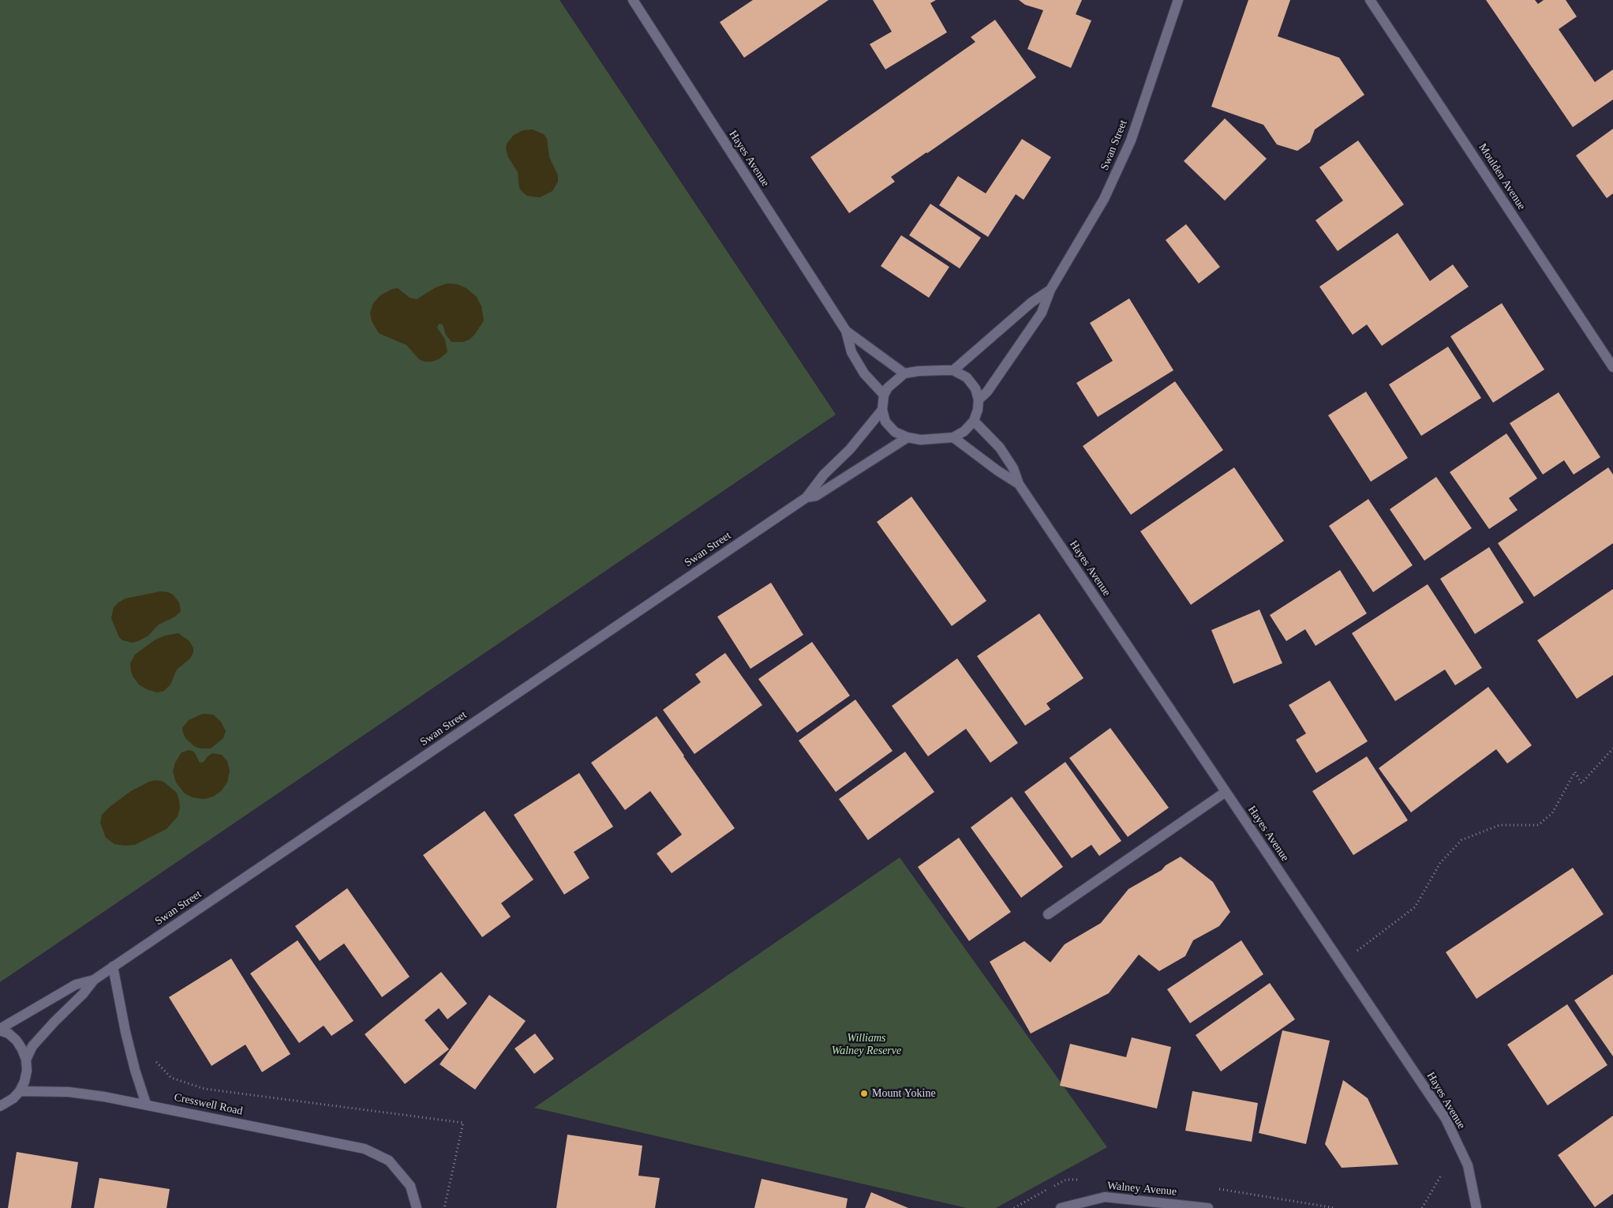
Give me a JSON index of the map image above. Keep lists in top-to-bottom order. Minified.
{"streets":{"street":["Swan Street","Hayes Avenue","Moulden Avenue","Cresswell Road","Walney Avenue"]},"crossings":[["Swan Street","Hayes Avenue"]],"parks":["Williams Walney Reserve"],"places":["Mount Yokine"]}
